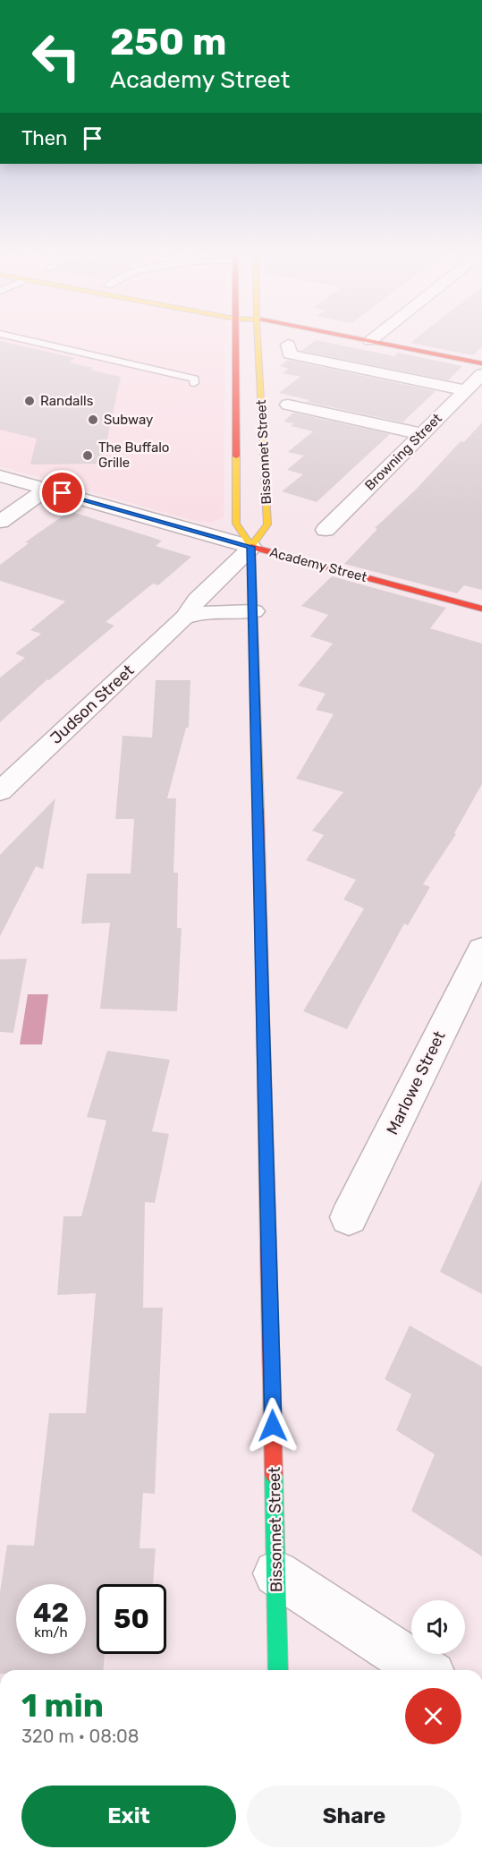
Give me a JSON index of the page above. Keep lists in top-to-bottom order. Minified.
{"streets":{"main road":["Bissonnet Street","Academy Street"],"street":["Browning Street","Judson Street","Marlowe Street"]},"crossings":[["Bissonnet Street","Academy Street"],["Bissonnet Street","Judson Street"],["Academy Street","Judson Street"]],"places":["Randalls","Subway","The Buffalo Grille"],"page":{"turn":["250 m","Academy Street"],"then":"Then","speed":"42 km/h","limit":"50","heading":["1 min","320 m · 08:08"],"buttons":["Exit","Share"]}}
